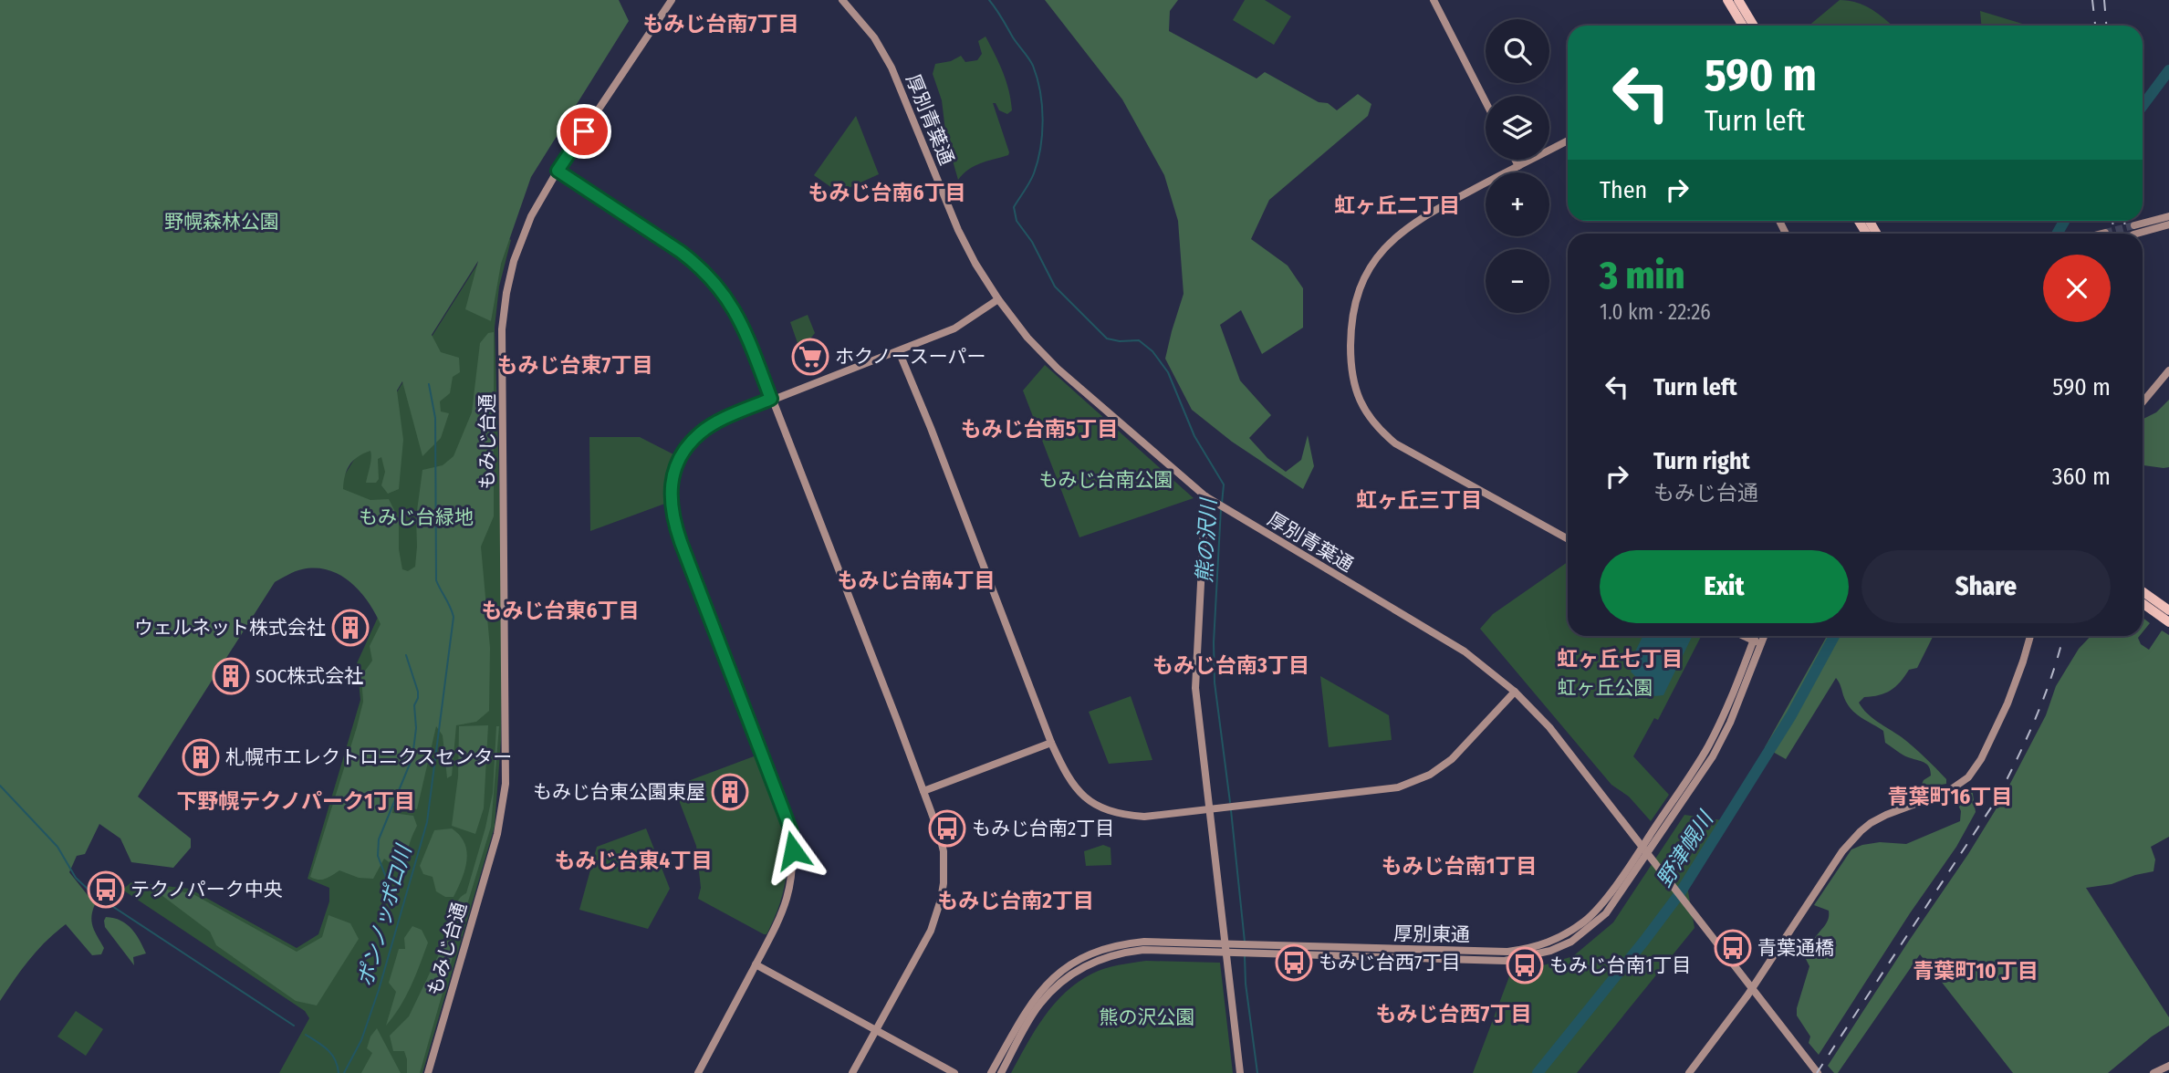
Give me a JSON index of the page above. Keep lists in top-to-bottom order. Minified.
{"streets":{"street":["厚別青葉通","もみじ台通","厚別東通"]},"crossings":[["厚別青葉通","厚別東通"]],"districts":["もみじ台南7丁目","もみじ台南6丁目","虹ヶ丘二丁目","もみじ台東7丁目","もみじ台南5丁目","虹ヶ丘三丁目","もみじ台南4丁目","もみじ台東6丁目","虹ヶ丘七丁目","もみじ台南3丁目","青葉町16丁目","下野幌テクノパーク1丁目","もみじ台東4丁目","もみじ台南1丁目","もみじ台南2丁目","青葉町10丁目","もみじ台西7丁目"],"water":["熊の沢川","野津幌川","ポンノッポロ川"],"parks":["野幌森林公園","もみじ台南公園","もみじ台緑地","虹ヶ丘公園","熊の沢公園"],"places":{"supermarket":["ホクノースーパー"],"building":["ウェルネット株式会社","SOC株式会社","札幌市エレクトロニクスセンター","もみじ台東公園東屋"],"bus stop":["もみじ台南2丁目","テクノパーク中央","青葉通橋","もみじ台西7丁目","もみじ台南1丁目"]},"page":{"map_buttons":["+","−"],"turn":["590 m","Turn left"],"then":"Then","heading":["3 min","1.0 km · 22:26"],"list":[{"name":"Turn left","value":"590 m"},{"name":"Turn right","note":"もみじ台通","value":"360 m"}],"buttons":["Exit","Share"]}}
